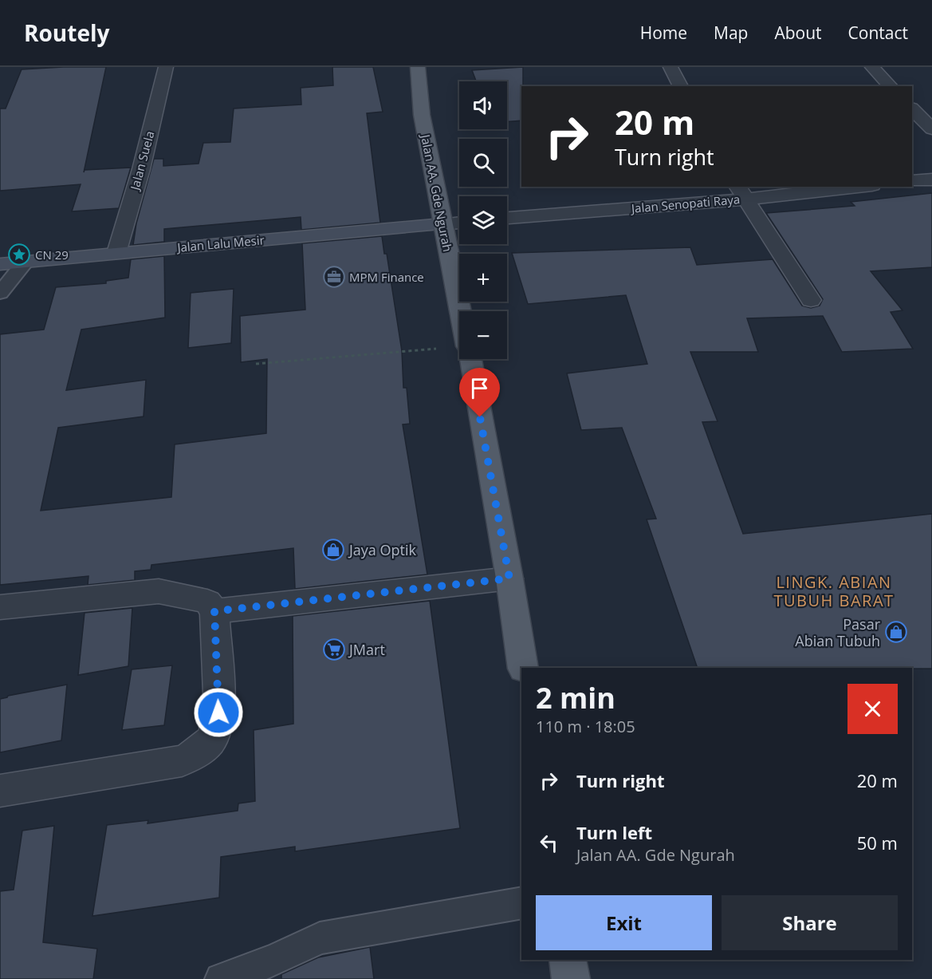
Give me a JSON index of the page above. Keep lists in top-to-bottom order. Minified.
{"streets":{"main road":["Jalan AA. Gde Ngurah"],"street":["Jalan Suela","Jalan Senopati Raya","Jalan Lalu Mesir"]},"crossings":[["Jalan Suela","Jalan Lalu Mesir"],["Jalan AA. Gde Ngurah","Jalan Lalu Mesir"]],"districts":["LINGK. ABIAN TUBUH BARAT"],"places":{"place":["CN 29"],"office":["MPM Finance"],"shop":["Jaya Optik","Pasar Abian Tubuh"],"supermarket":["JMart"]},"page":{"header":"Routely","nav":["Home","Map","About","Contact"],"map_buttons":["+","−"],"turn":["20 m","Turn right"],"heading":["2 min","110 m · 18:05"],"list":[{"name":"Turn right","value":"20 m"},{"name":"Turn left","note":"Jalan AA. Gde Ngurah","value":"50 m"}],"buttons":["Exit","Share"]}}
